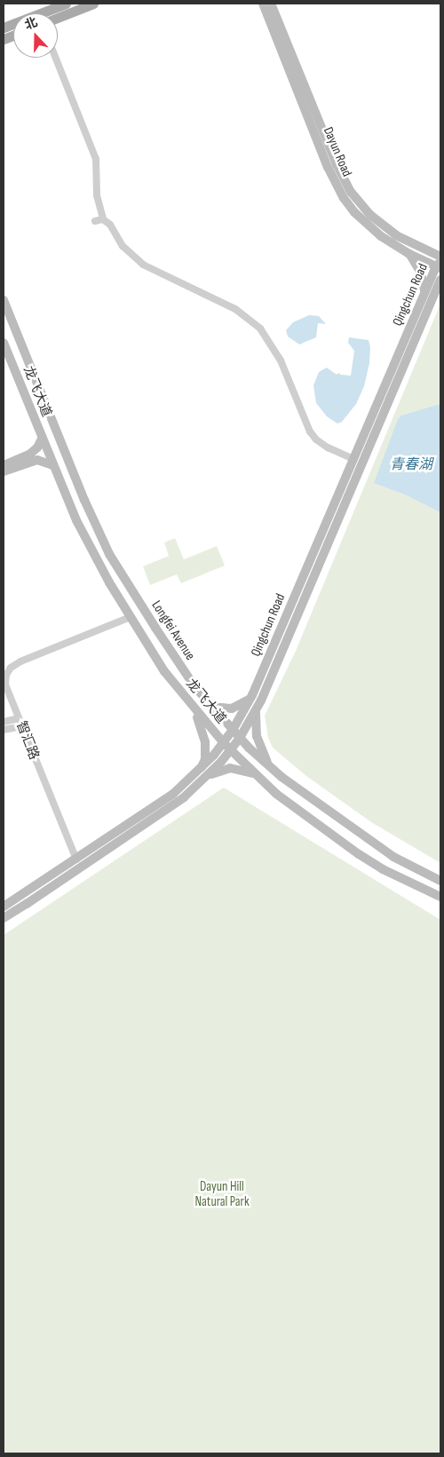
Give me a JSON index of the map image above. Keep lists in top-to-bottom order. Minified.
{"streets":{"street":["Dayun Road","Qingchun Road","龙飞大道","Longfei Avenue","智汇路"]},"crossings":[["Dayun Road","Qingchun Road"],["Qingchun Road","龙飞大道"],["Qingchun Road","Longfei Avenue"],["Qingchun Road","智汇路"],["龙飞大道","智汇路"]],"water":["青春湖"],"parks":["Dayun Hill Natural Park"],"north":"top"}
